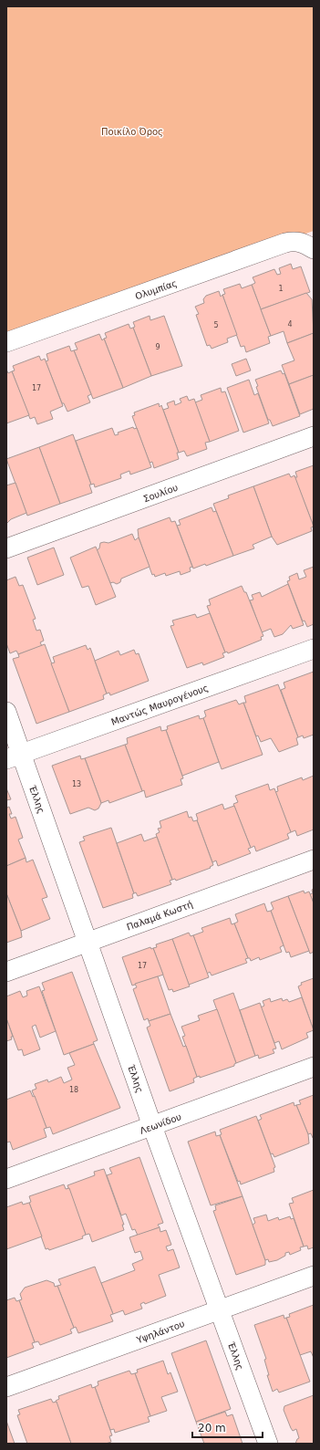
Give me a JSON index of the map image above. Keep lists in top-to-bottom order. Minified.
{"streets":{"street":["Ολυμπίας","Σουλίου","Μαντώς Μαυρογένους","Έλλης","Παλαμά Κωστή","Λεωνίδου","Υψηλάντου"]},"crossings":[["Μαντώς Μαυρογένους","Έλλης"],["Έλλης","Παλαμά Κωστή"],["Έλλης","Λεωνίδου"],["Έλλης","Υψηλάντου"]],"parks":["Ποικίλο Όρος"],"house_numbers":["1","4","5","9","17","13","17","18"],"scale_bar":"20 m"}
